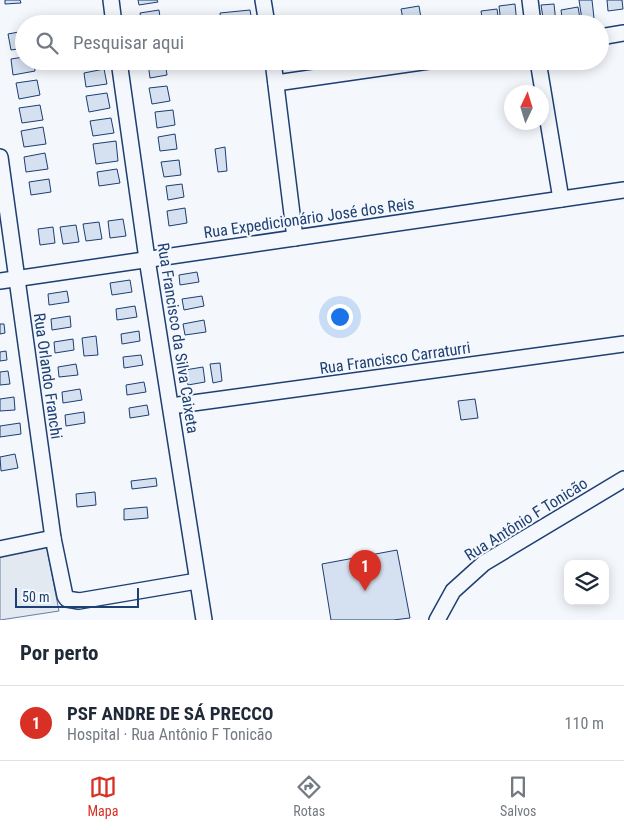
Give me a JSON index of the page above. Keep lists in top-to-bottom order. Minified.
{"streets":{"street":["Rua Expedicionário José dos Reis","Rua Francisco da Silva Caixeta","Rua Francisco Carraturri","Rua Orlando Franchi","Rua Antônio F Tonicão"]},"crossings":[["Rua Expedicionário José dos Reis","Rua Francisco da Silva Caixeta"],["Rua Expedicionário José dos Reis","Rua Orlando Franchi"],["Rua Francisco da Silva Caixeta","Rua Francisco Carraturri"],["Rua Francisco da Silva Caixeta","Rua Orlando Franchi"]],"scale_bar":"50 m","north":"top","page":{"search":"Pesquisar aqui","pins":"1","scale":"50 m","heading":"Por perto","list":[{"mark":"1","name":"PSF ANDRE DE SÁ PRECCO","note":"Hospital · Rua Antônio F Tonicão","value":"110 m"}],"nav":["Mapa","Rotas","Salvos"]}}
